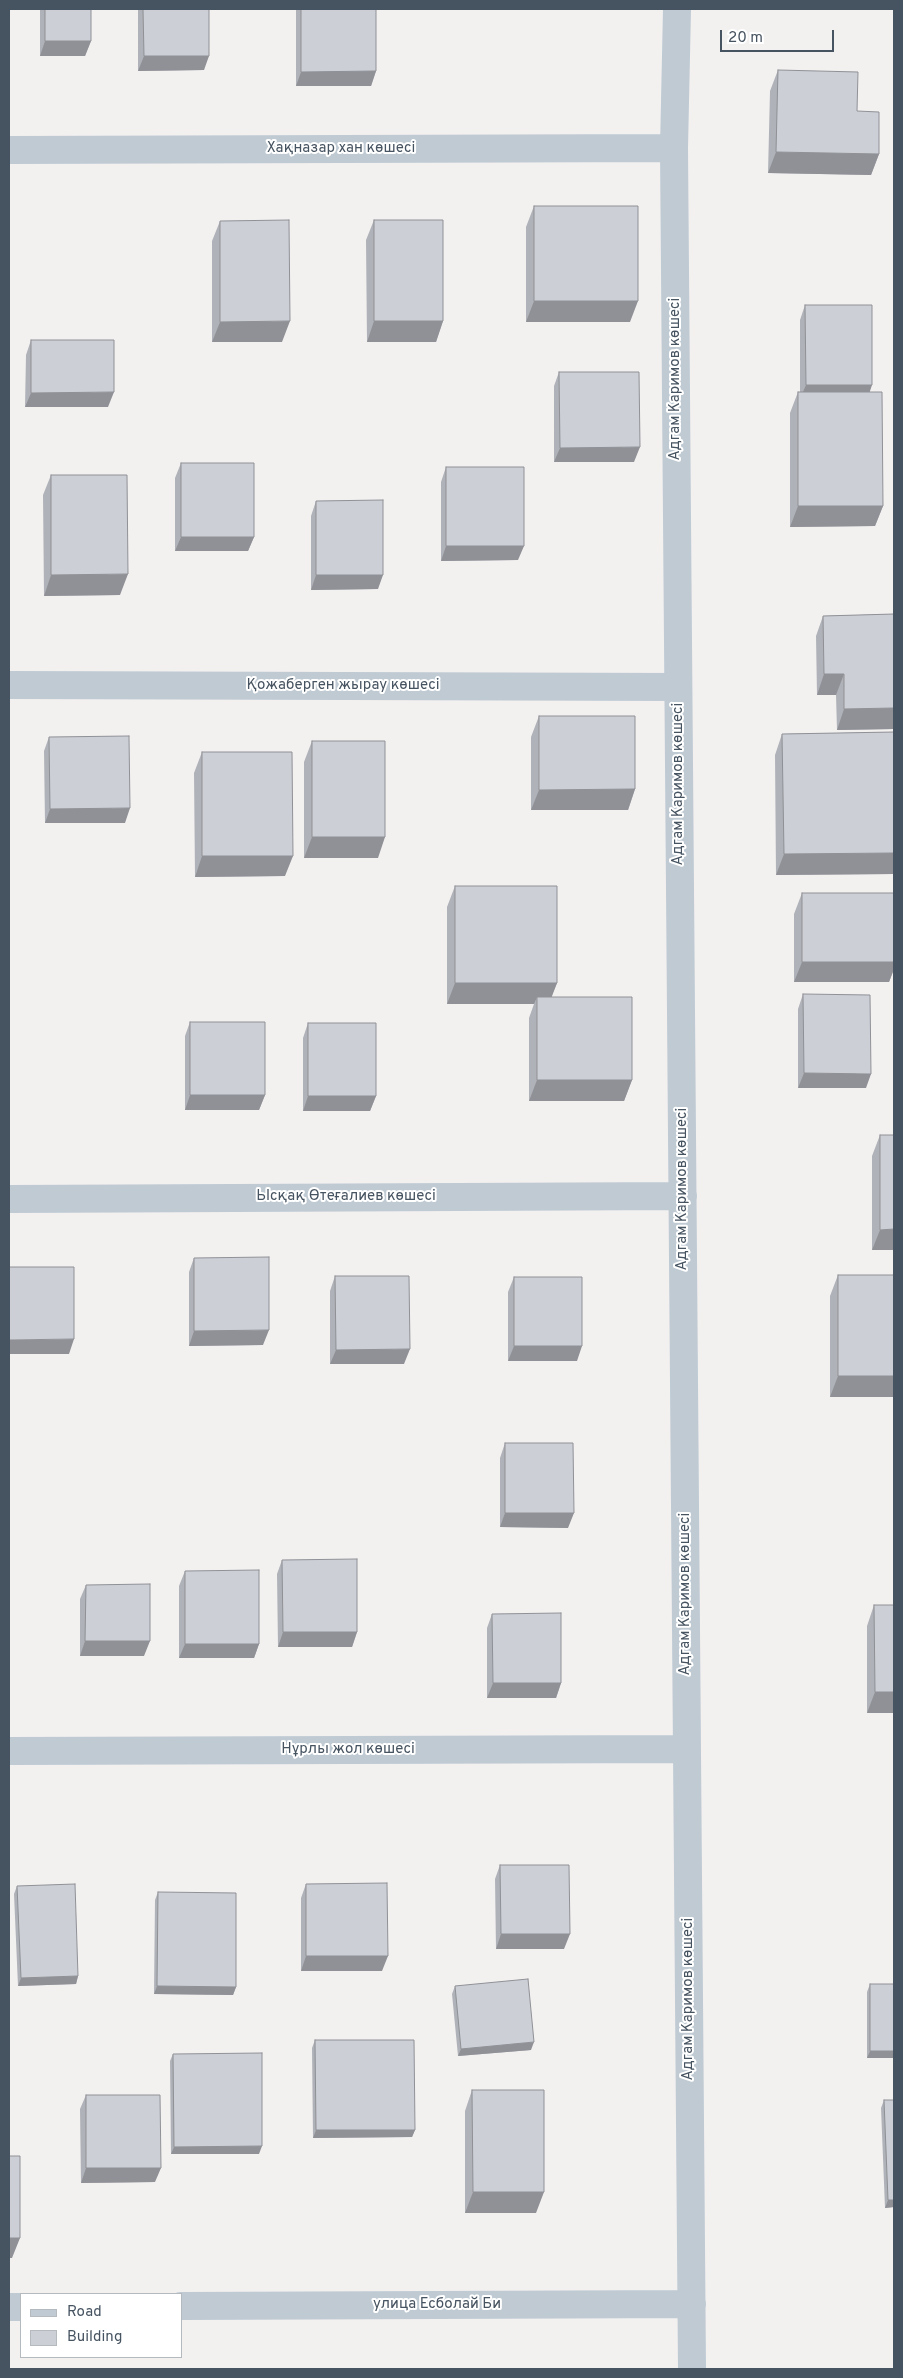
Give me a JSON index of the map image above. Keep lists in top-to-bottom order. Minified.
{"streets":{"street":["Хақназар хан көшесі","Адгам Каримов көшесі","Қожаберген жырау көшесі","Ысқақ Өтеғалиев көшесі","Нұрлы жол көшесі","улица Есболай Би"]},"crossings":[["Хақназар хан көшесі","Адгам Каримов көшесі"],["Адгам Каримов көшесі","Қожаберген жырау көшесі"],["Адгам Каримов көшесі","Ысқақ Өтеғалиев көшесі"],["Адгам Каримов көшесі","Нұрлы жол көшесі"],["Адгам Каримов көшесі","улица Есболай Би"]],"legend":["Road","Building"],"scale_bar":"20 m"}
